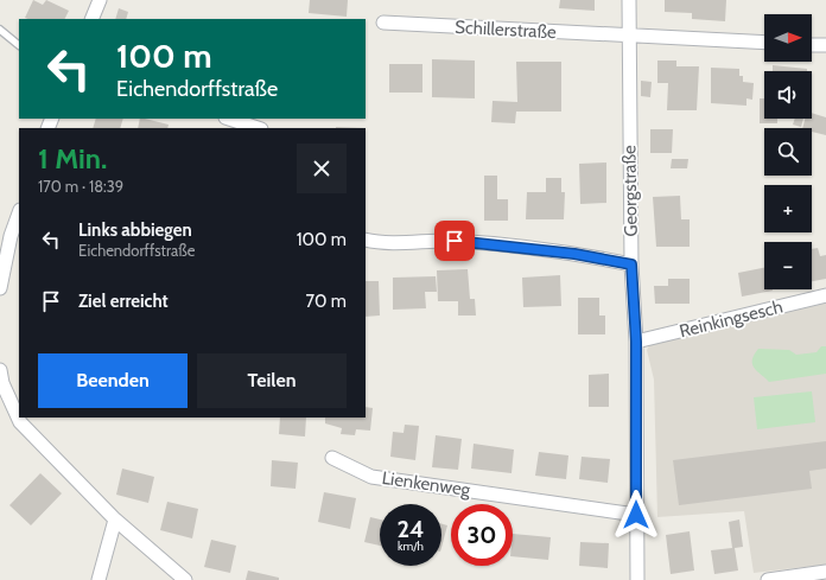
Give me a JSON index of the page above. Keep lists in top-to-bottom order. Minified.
{"streets":{"street":["Schillerstraße","Georgstraße","Reinkingsesch","Lienkenweg"]},"crossings":[["Schillerstraße","Georgstraße"],["Georgstraße","Reinkingsesch"],["Georgstraße","Lienkenweg"]],"north":"right","page":{"map_buttons":["+","−"],"turn":["100 m","Eichendorffstraße"],"heading":["1 Min.","170 m · 18:39"],"list":[{"name":"Links abbiegen","note":"Eichendorffstraße","value":"100 m"},{"name":"Ziel erreicht","value":"70 m"}],"buttons":["Beenden","Teilen"],"speed":"24 km/h","limit":"30"}}
